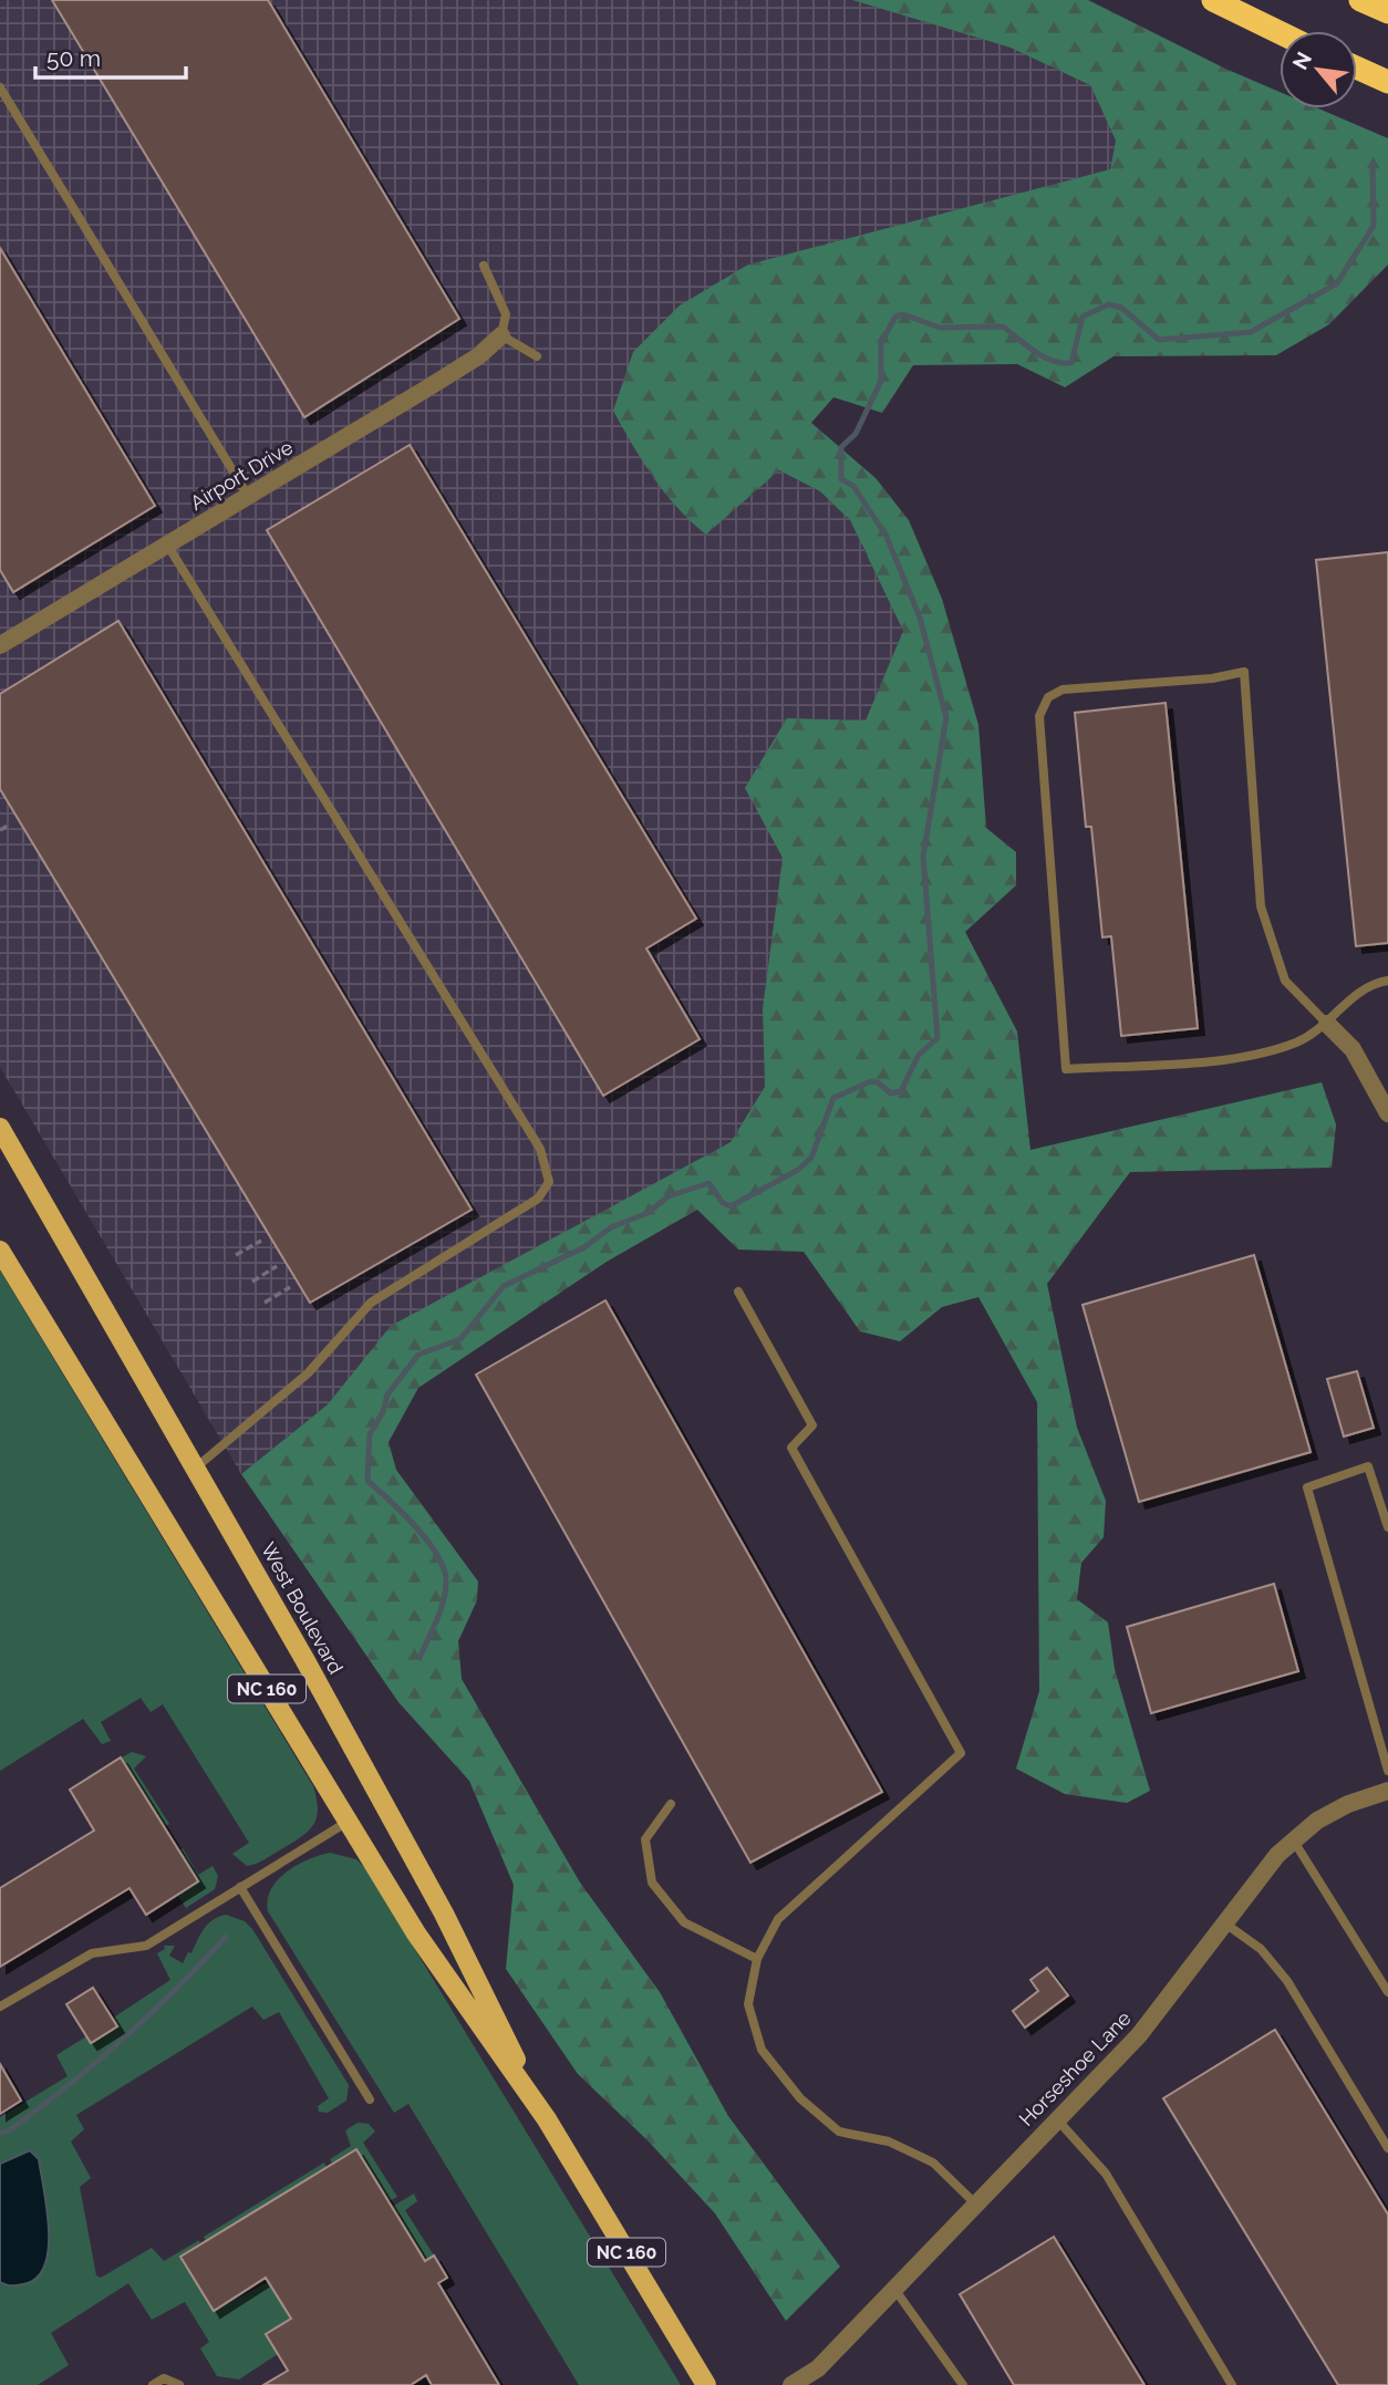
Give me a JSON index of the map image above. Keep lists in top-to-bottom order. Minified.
{"streets":{"main road":["West Boulevard","NC 160"],"street":["Airport Drive","Horseshoe Lane"]},"scale_bar":"50 m","north":"top left"}
